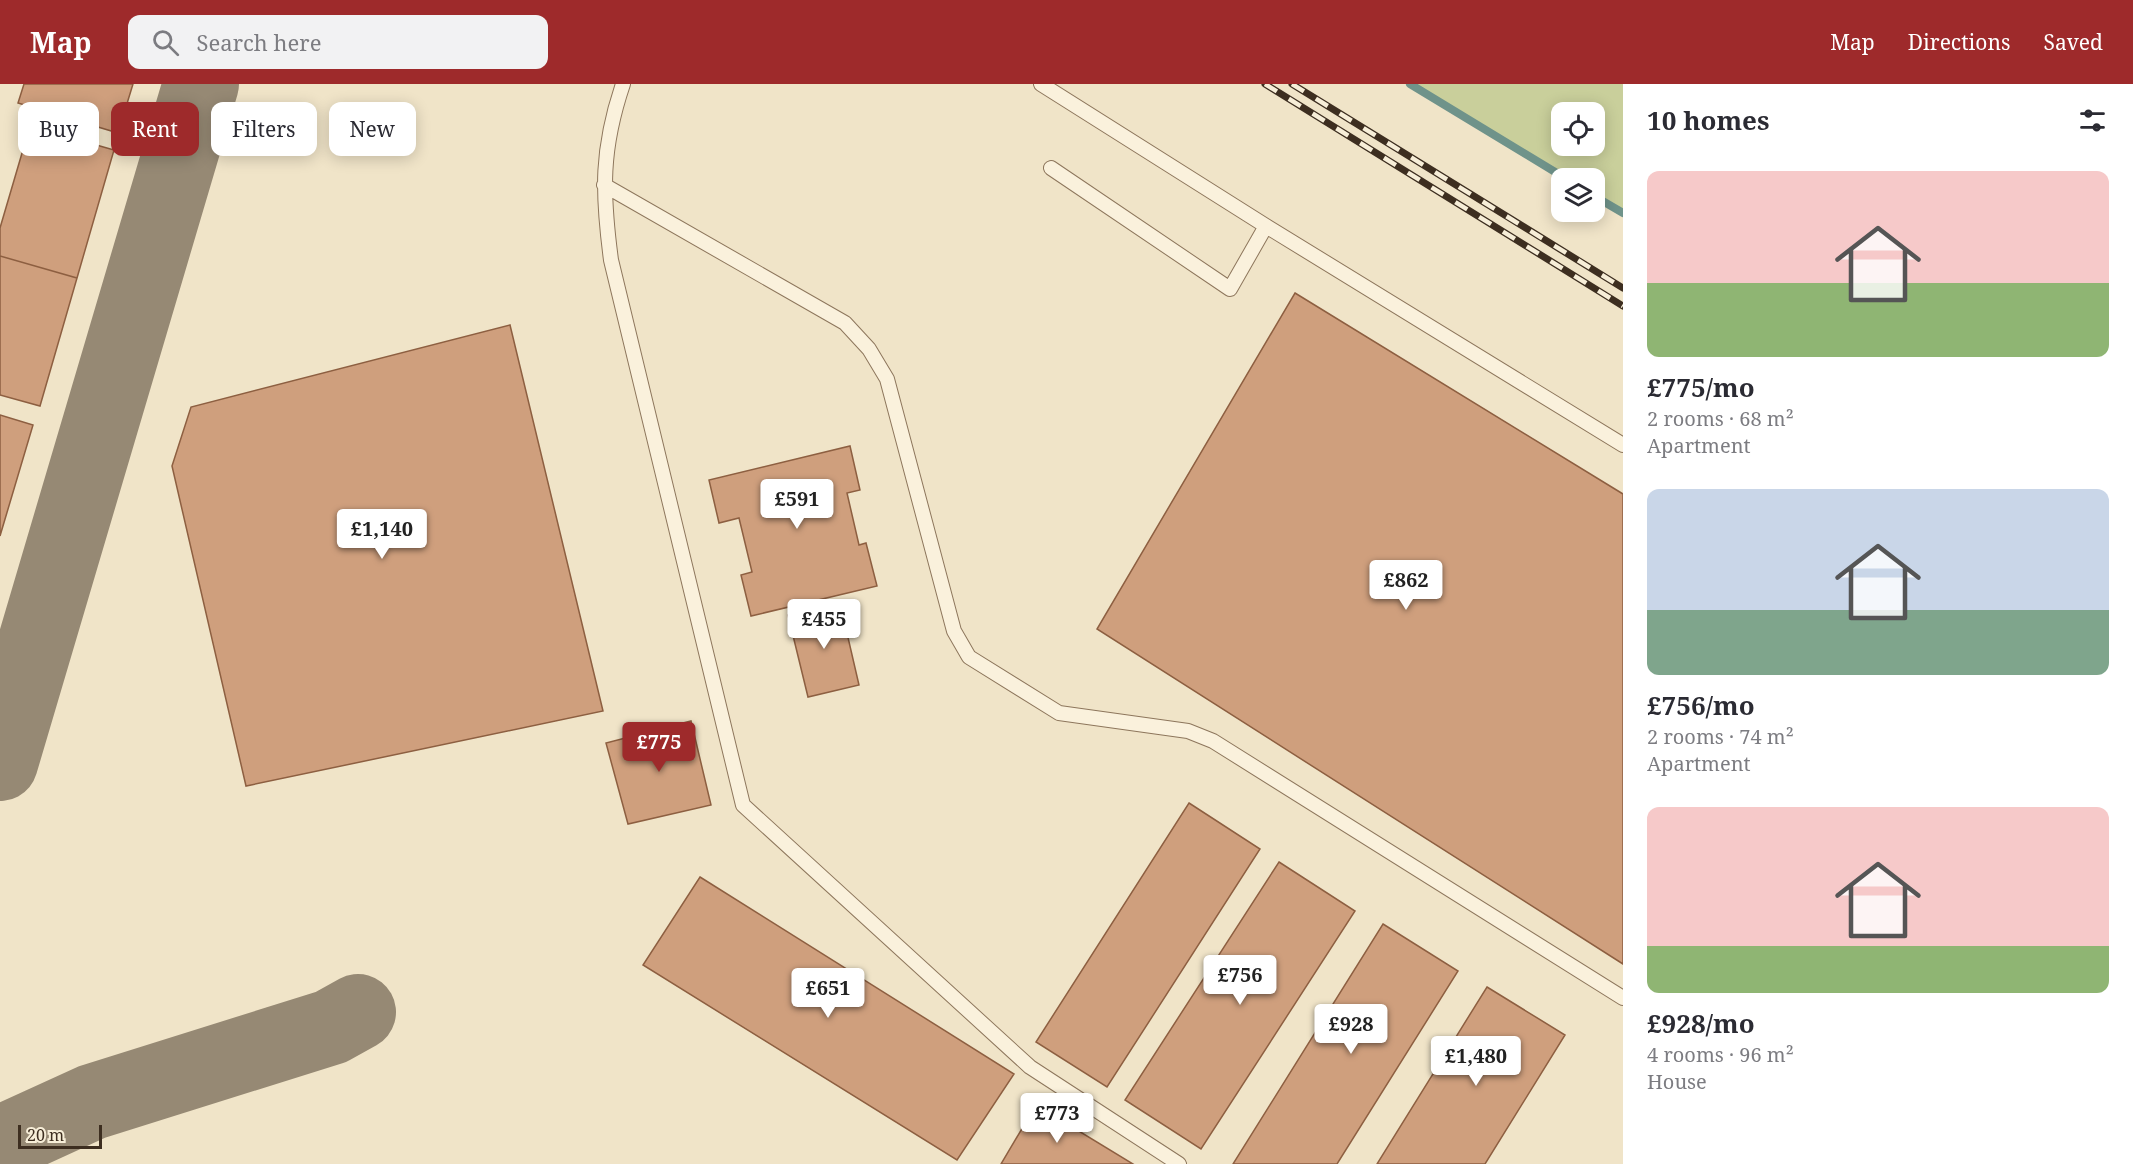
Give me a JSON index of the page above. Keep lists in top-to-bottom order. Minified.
{"scale_bar":"20 m","page":{"header":"Map","search":"Search here","nav":["Map","Directions","Saved"],"heading":"10 homes","chip":["Buy","Rent","Filters","New"],"list":[{"name":"£775/mo","note":"2 rooms · 68 m² · Apartment"},{"name":"£756/mo","note":"2 rooms · 74 m² · Apartment"},{"name":"£928/mo","note":"4 rooms · 96 m² · House"}],"price":["£591","£1,140","£862","£455","£775","£756","£651","£928","£1,480","£773"],"scale":"20 m"}}
